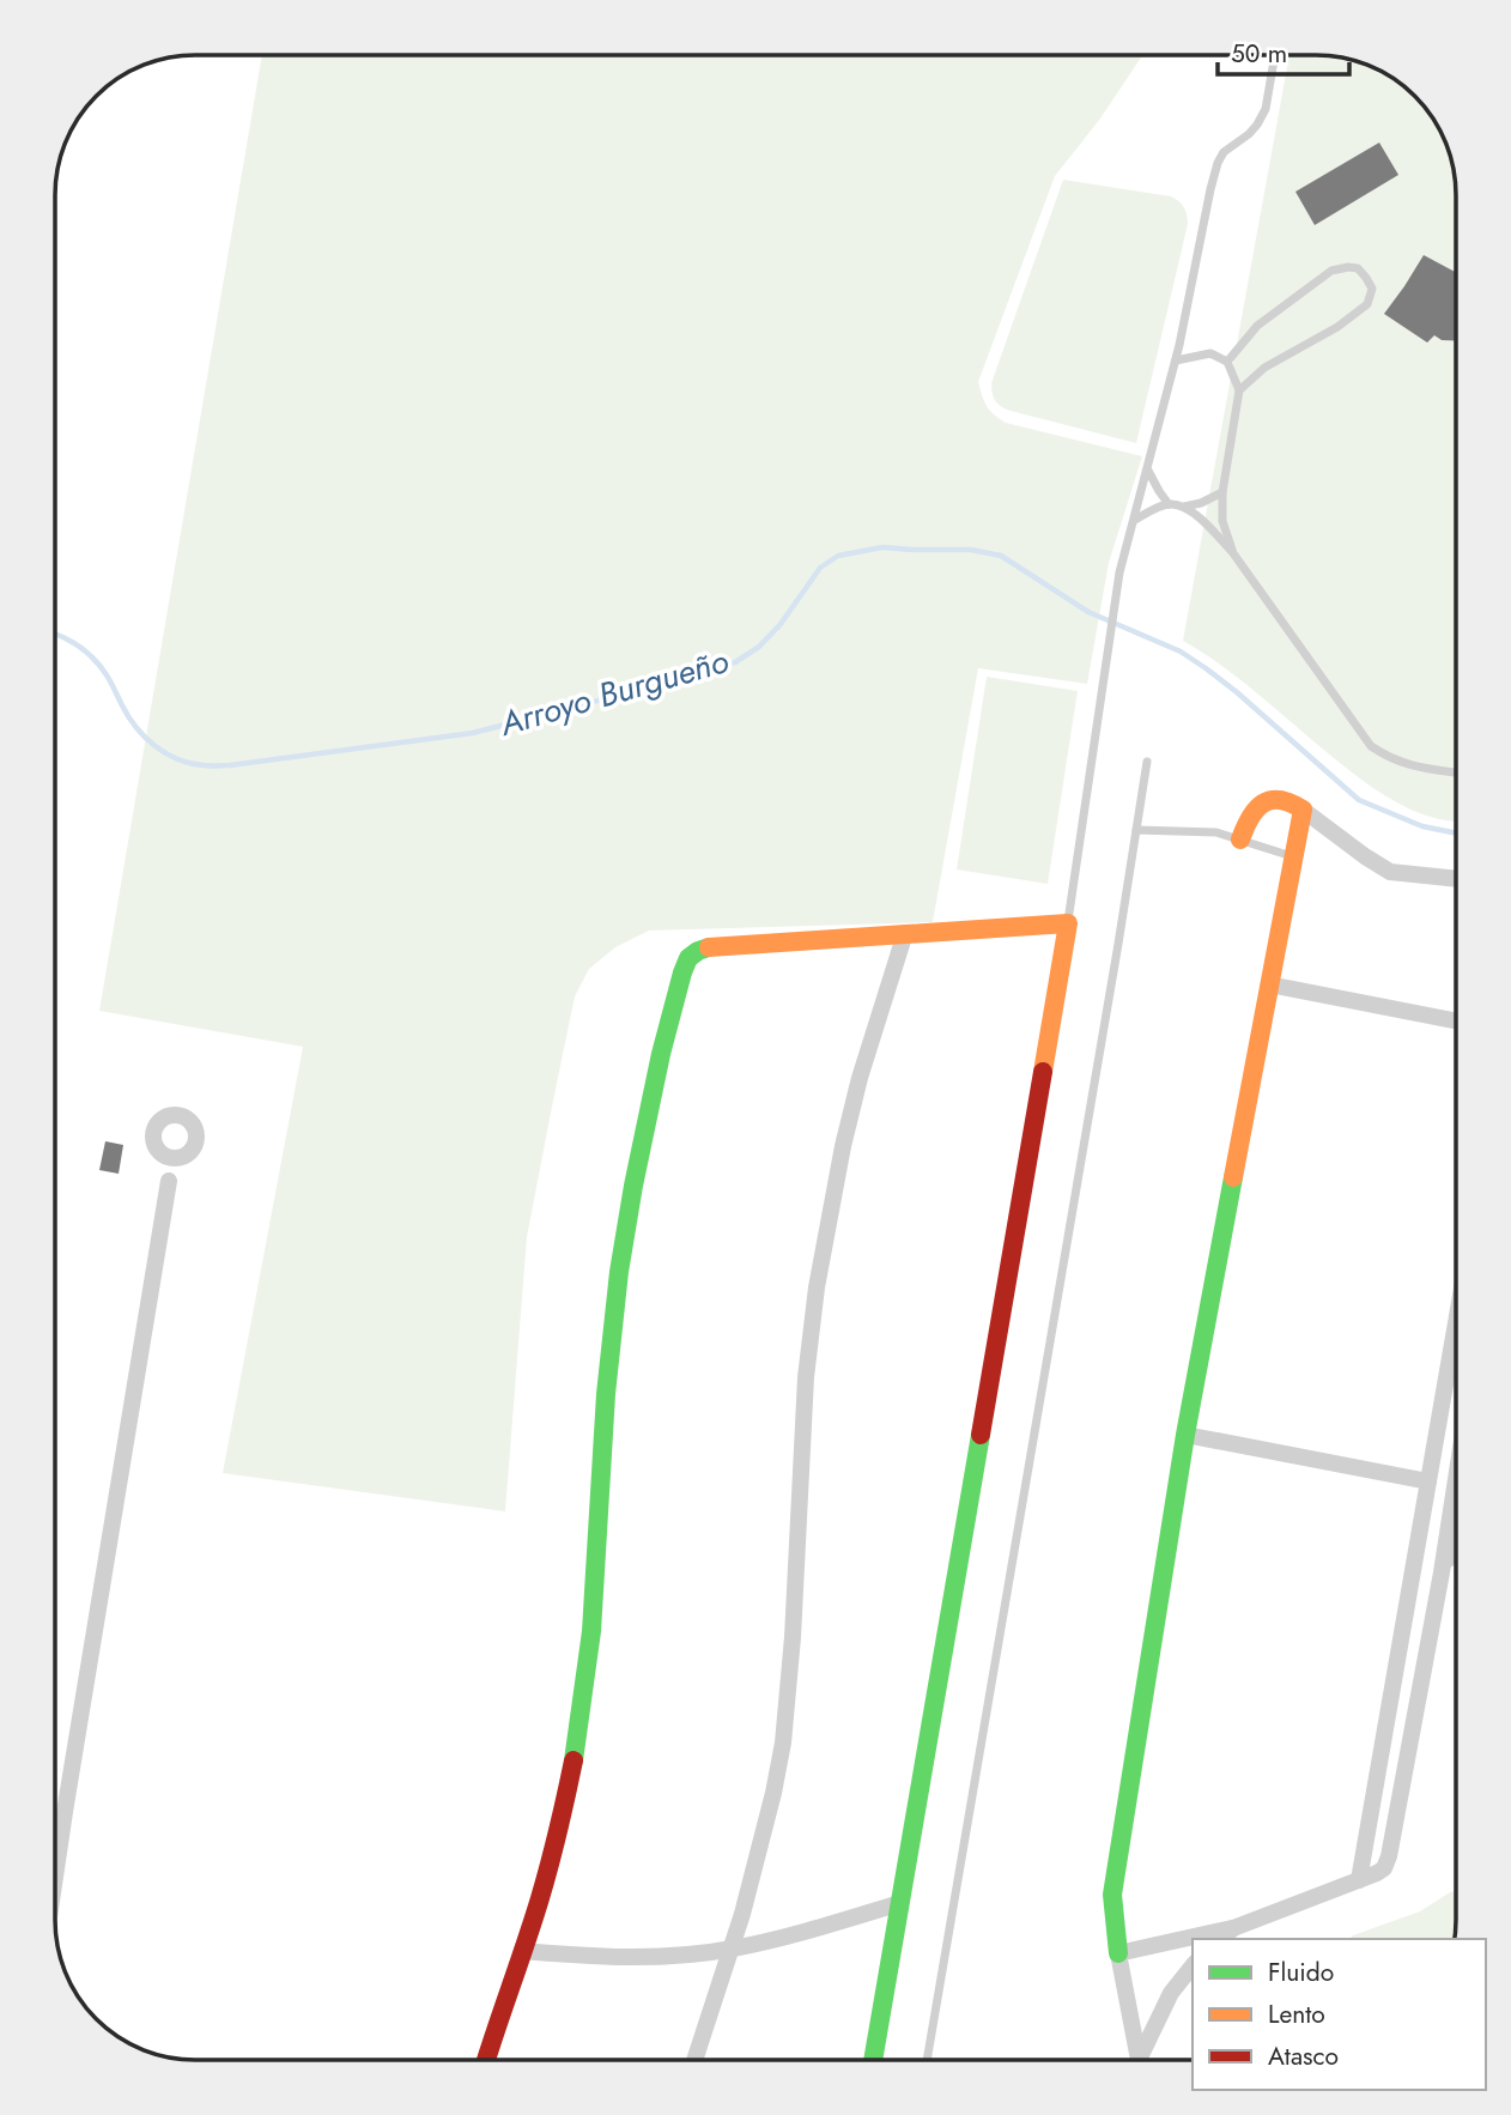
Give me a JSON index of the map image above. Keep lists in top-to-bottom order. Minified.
{"water":["Arroyo Burgueño"],"legend":["Fluido","Lento","Atasco"],"scale_bar":"50 m"}
